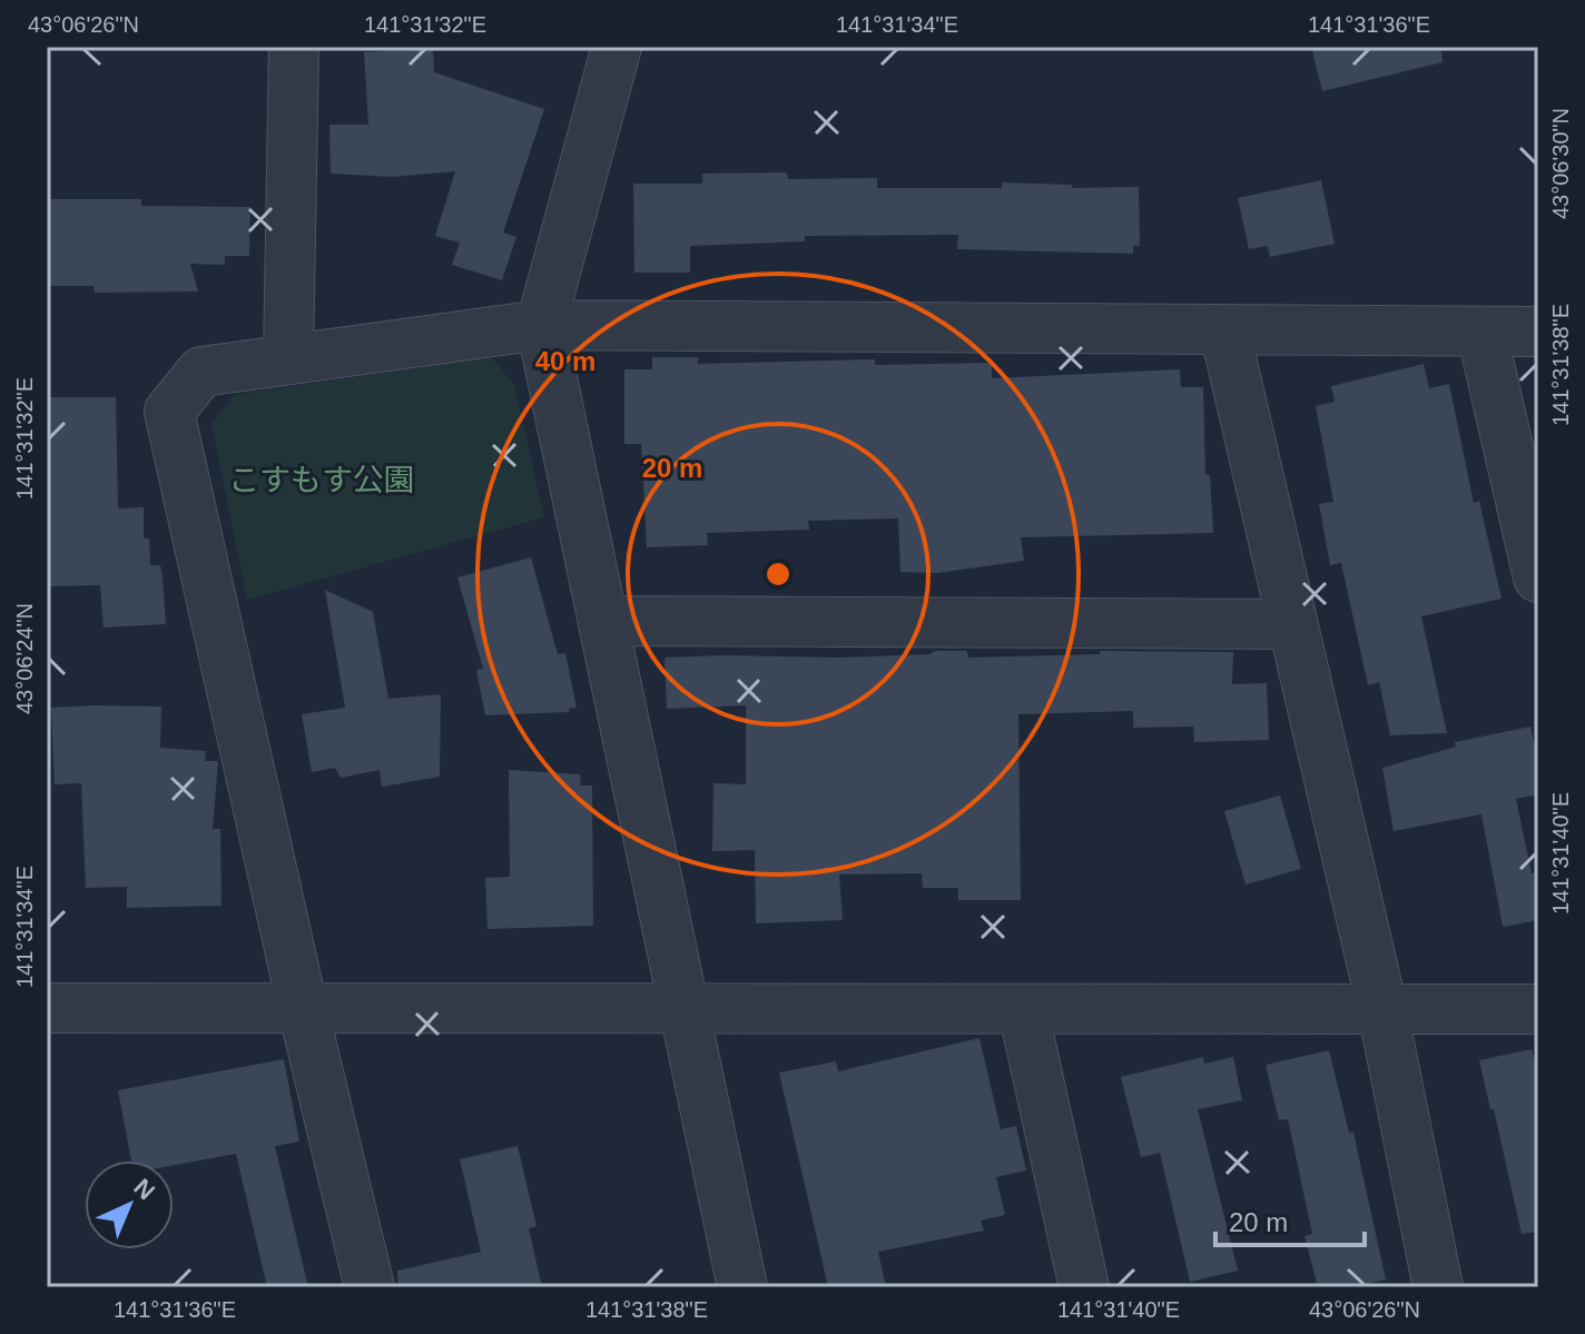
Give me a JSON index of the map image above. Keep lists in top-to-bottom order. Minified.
{"parks":["こすもす公園"],"scale_bar":"20 m","north":"top right","coordinates":["43°06'26\"N","141°31'32\"E","141°31'34\"E","141°31'36\"E","43°06'30\"N","141°31'38\"E","43°06'24\"N","141°31'40\"E"],"rings":["40 m","20 m"]}
